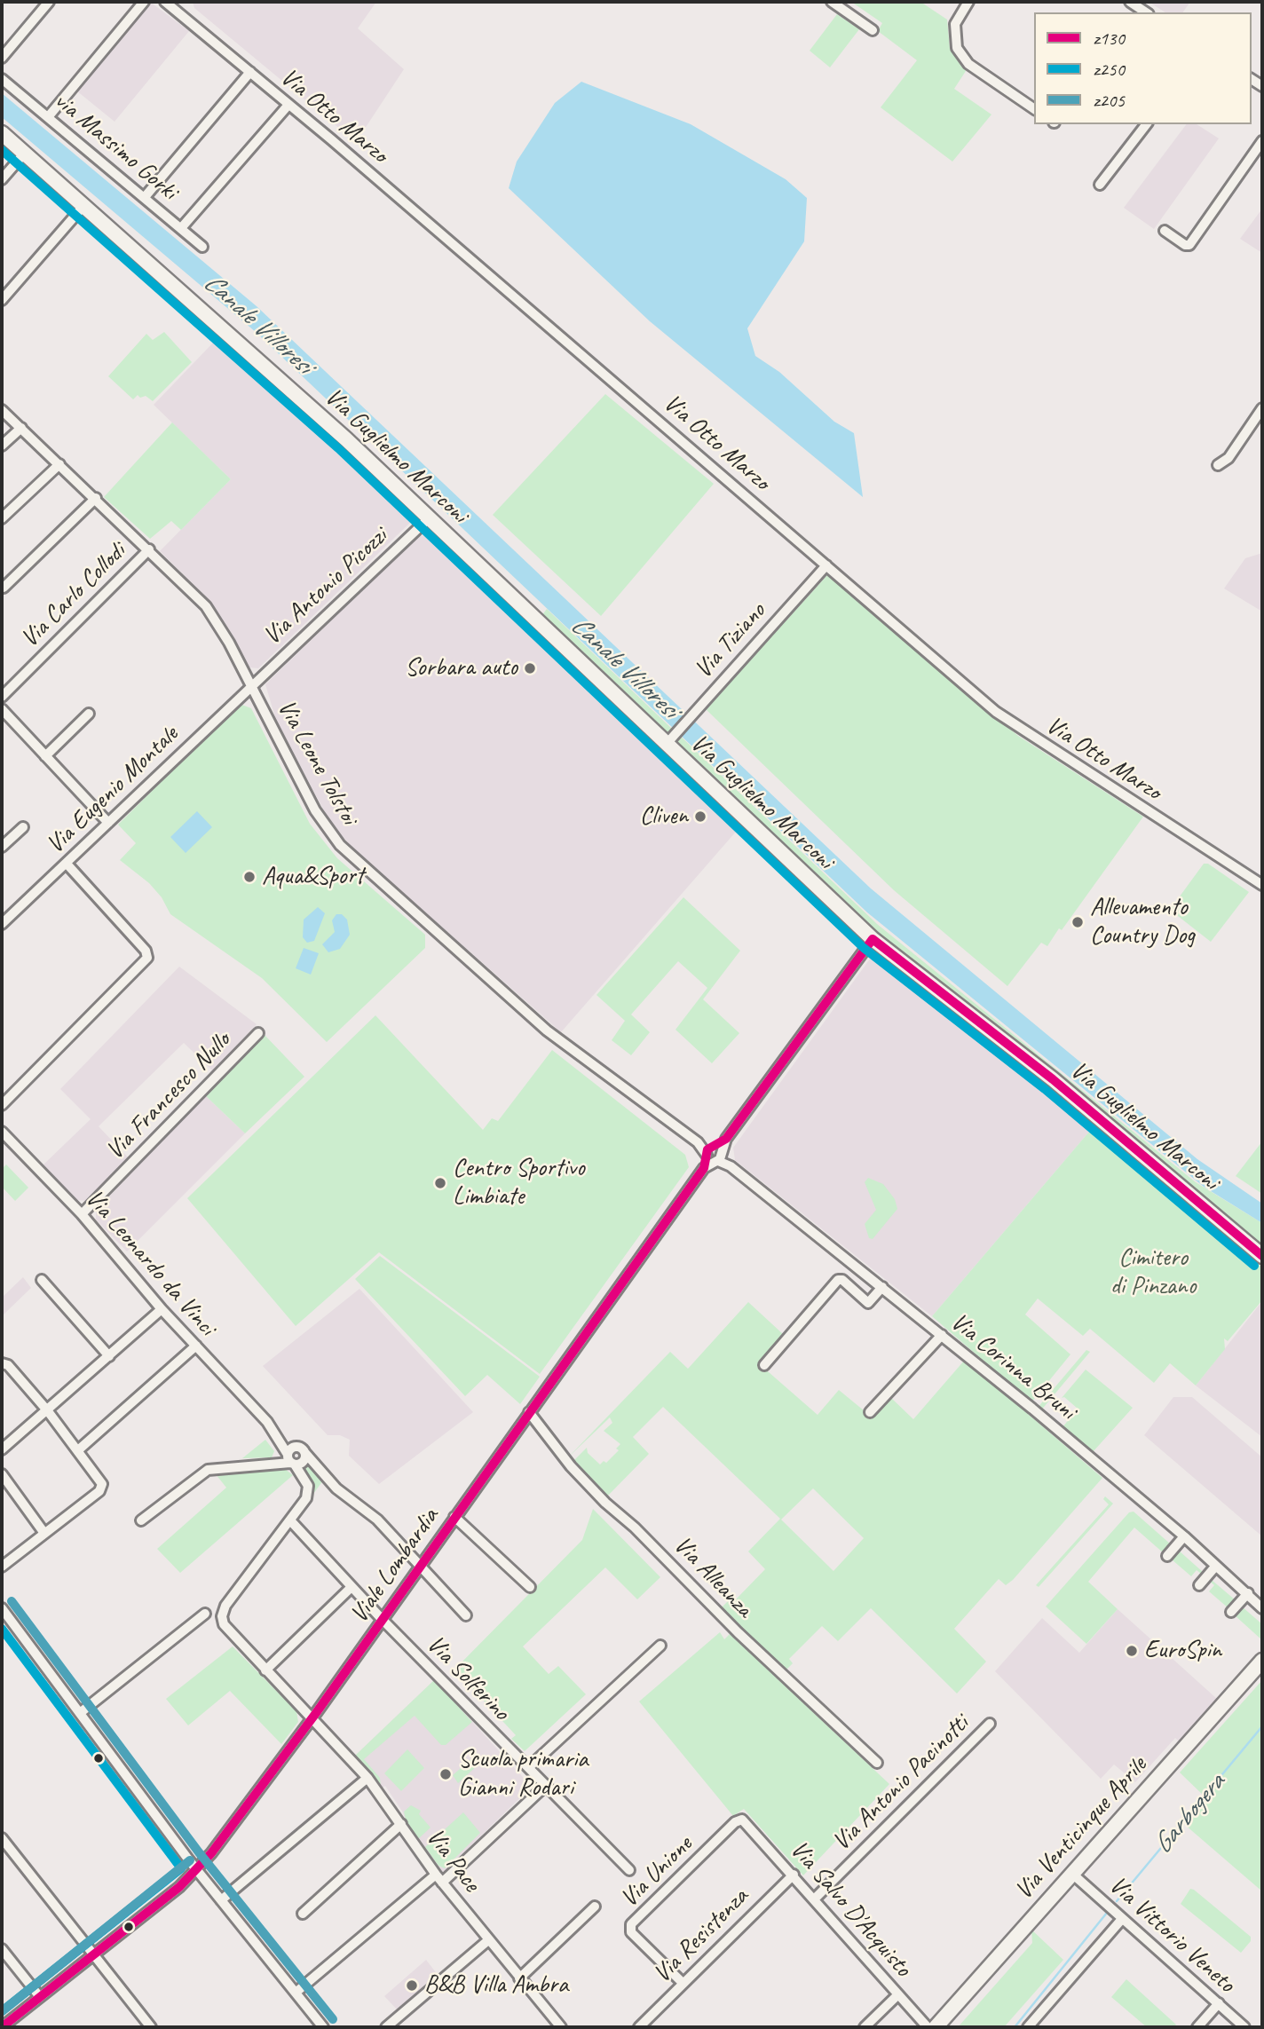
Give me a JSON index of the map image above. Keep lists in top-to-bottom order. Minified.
{"streets":{"street":["Via Otto Marzo","via Massimo Gorki","Via Guglielmo Marconi","Via Antonio Picozzi","Via Carlo Collodi","Via Tiziano","Via Leone Tolstoi","Via Eugenio Montale","Via Francesco Nullo","Via Leonardo da Vinci","Via Corinna Bruni","Viale Lombardia","Via Alleanza","Via Solferino","Via Antonio Pacinotti","Via Venticinque Aprile","Via Pace","Via Unione","Via Salvo D'Acquisto","Via Vittorio Veneto","Via Resistenza"]},"crossings":[["Via Otto Marzo","Via Tiziano"],["Via Guglielmo Marconi","Via Antonio Picozzi"],["Via Guglielmo Marconi","Via Tiziano"],["Via Antonio Picozzi","Via Leone Tolstoi"],["Via Antonio Picozzi","Via Eugenio Montale"],["Via Carlo Collodi","Via Leone Tolstoi"],["Via Leone Tolstoi","Via Eugenio Montale"],["Via Leone Tolstoi","Via Corinna Bruni"],["Via Leone Tolstoi","Viale Lombardia"],["Via Francesco Nullo","Via Leonardo da Vinci"],["Via Leonardo da Vinci","Viale Lombardia"],["Via Leonardo da Vinci","Via Solferino"],["Via Leonardo da Vinci","Via Pace"],["Via Corinna Bruni","Viale Lombardia"],["Viale Lombardia","Via Alleanza"],["Viale Lombardia","Via Solferino"],["Viale Lombardia","Via Pace"],["Via Antonio Pacinotti","Via Salvo D'Acquisto"],["Via Venticinque Aprile","Via Vittorio Veneto"],["Via Unione","Via Salvo D'Acquisto"],["Via Unione","Via Resistenza"],["Via Salvo D'Acquisto","Via Resistenza"]],"water":["Canale Villoresi","Garbogera"],"parks":["Cimitero di Pinzano"],"places":["Sorbara auto","Cliven","Aqua&Sport","Allevamento Country Dog","Centro Sportivo Limbiate","EuroSpin","Scuola primaria Gianni Rodari","B&B Villa Ambra"],"lines":["transit line z250","transit line z130","transit line z205"],"legend":["z130","z250","z205"]}
